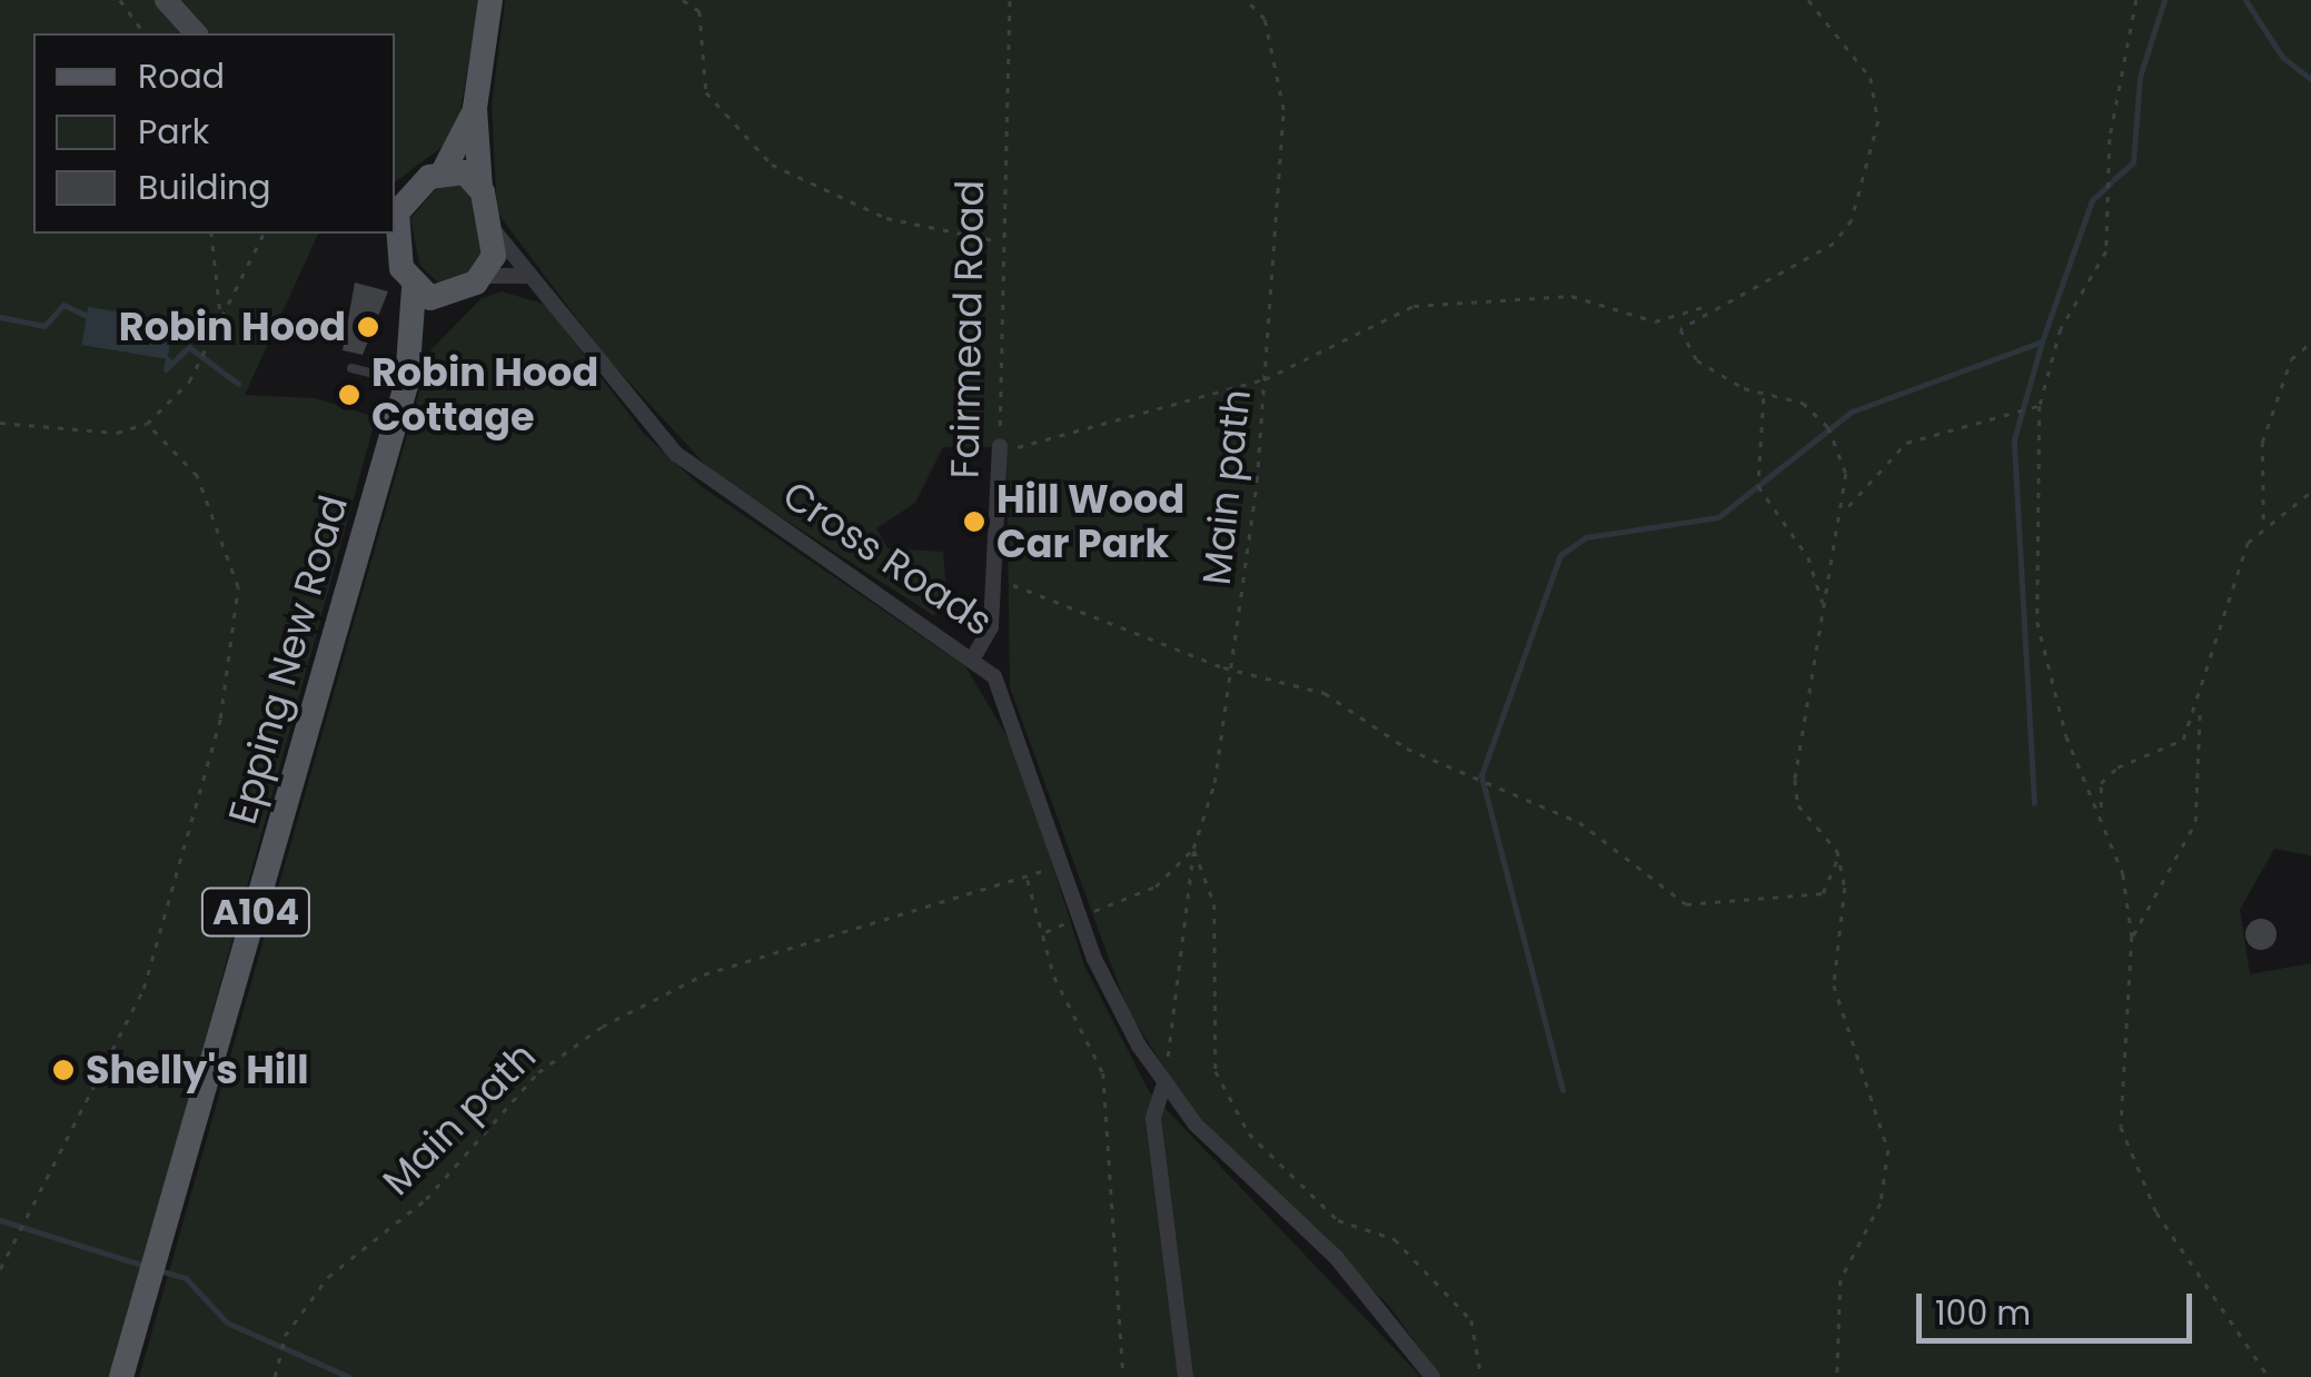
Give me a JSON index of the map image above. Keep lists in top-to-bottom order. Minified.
{"streets":{"main road":["Epping New Road","A104"],"street":["Fairmead Road","Cross Roads"],"path":["Main path"]},"crossings":[["Fairmead Road","Cross Roads"],["Main path","Cross Roads"],["Cross Roads","A104"],["Epping New Road","A104"]],"places":["Robin Hood","Robin Hood Cottage","Hill Wood Car Park","Shelly's Hill"],"legend":["Road","Park","Building"],"scale_bar":"100 m"}
